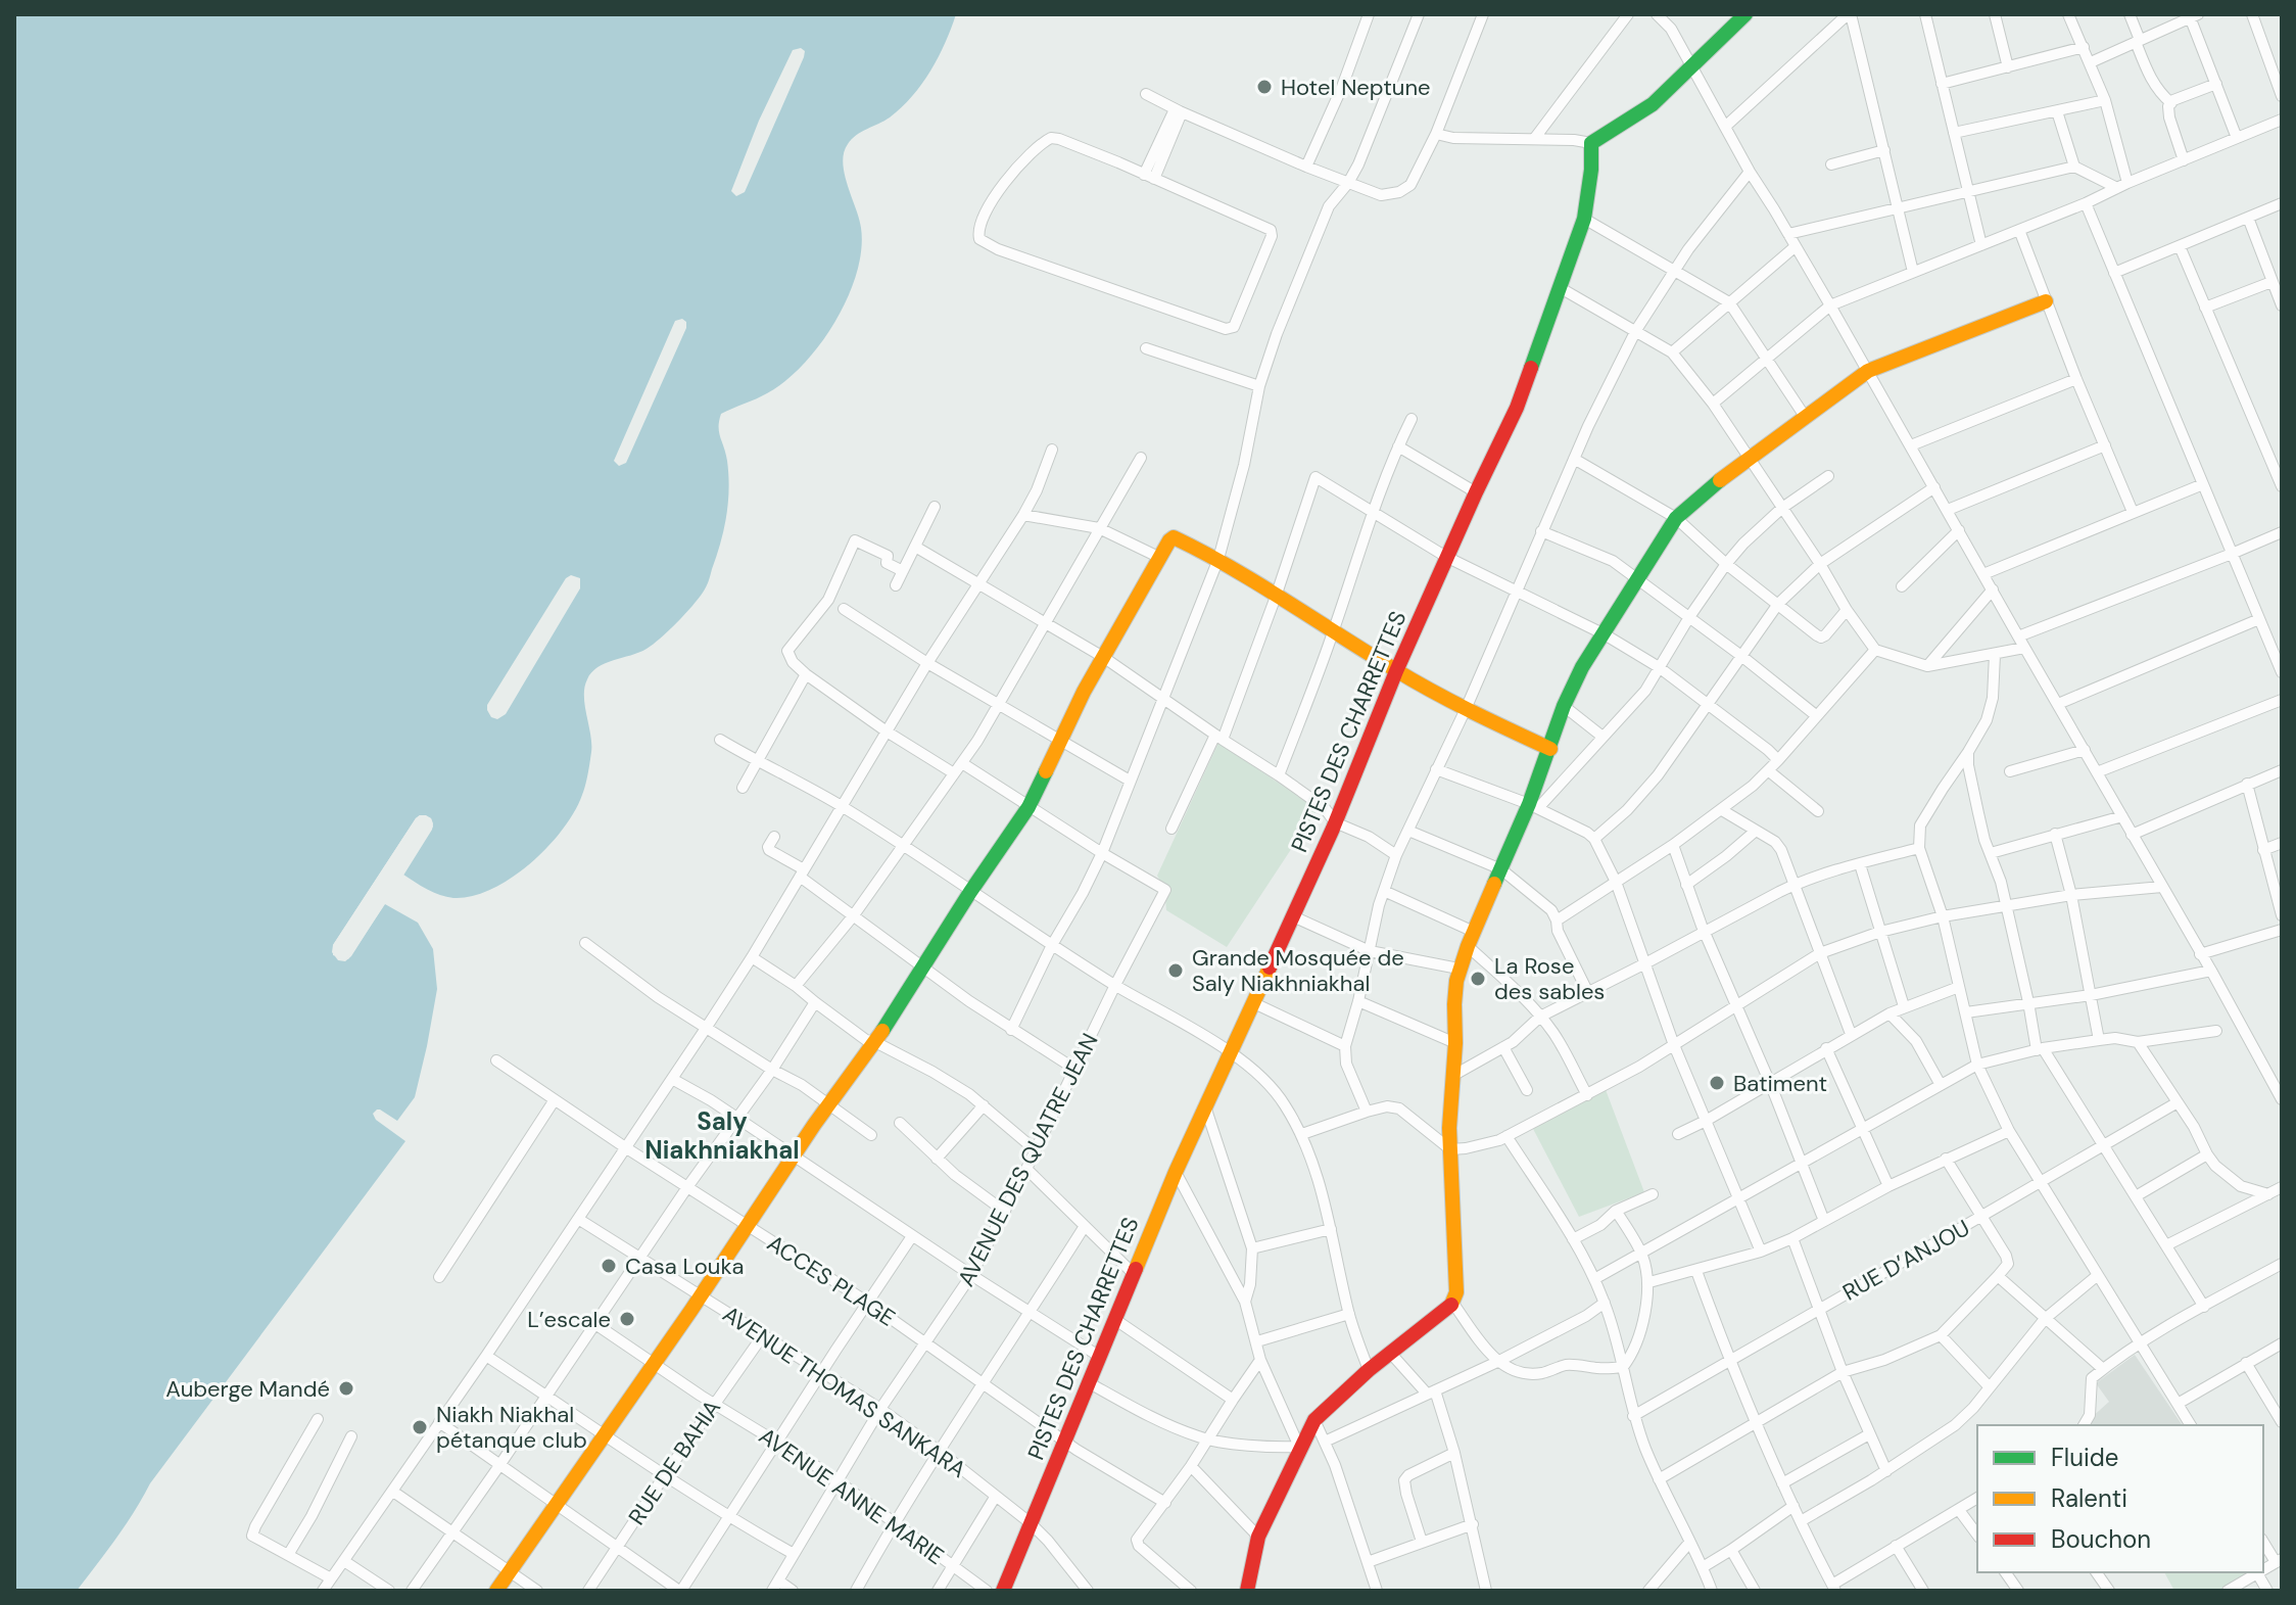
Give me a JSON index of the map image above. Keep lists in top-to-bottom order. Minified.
{"streets":{"street":["PISTES DES CHARRETTES","AVENUE DES QUATRE JEAN","RUE D’ANJOU","ACCES PLAGE","AVENUE THOMAS SANKARA","RUE DE BAHIA","AVENUE ANNE MARIE"]},"crossings":[["PISTES DES CHARRETTES","ACCES PLAGE"],["PISTES DES CHARRETTES","AVENUE THOMAS SANKARA"],["AVENUE DES QUATRE JEAN","ACCES PLAGE"],["AVENUE DES QUATRE JEAN","AVENUE THOMAS SANKARA"],["AVENUE DES QUATRE JEAN","AVENUE ANNE MARIE"],["AVENUE THOMAS SANKARA","RUE DE BAHIA"],["RUE DE BAHIA","AVENUE ANNE MARIE"]],"districts":["Saly Niakhniakhal"],"places":["Hotel Neptune","Grande Mosquée de Saly Niakhniakhal","La Rose des sables","Batiment","Casa Louka","L’escale","Auberge Mandé","Niakh Niakhal pétanque club"],"legend":["Fluide","Ralenti","Bouchon"]}
